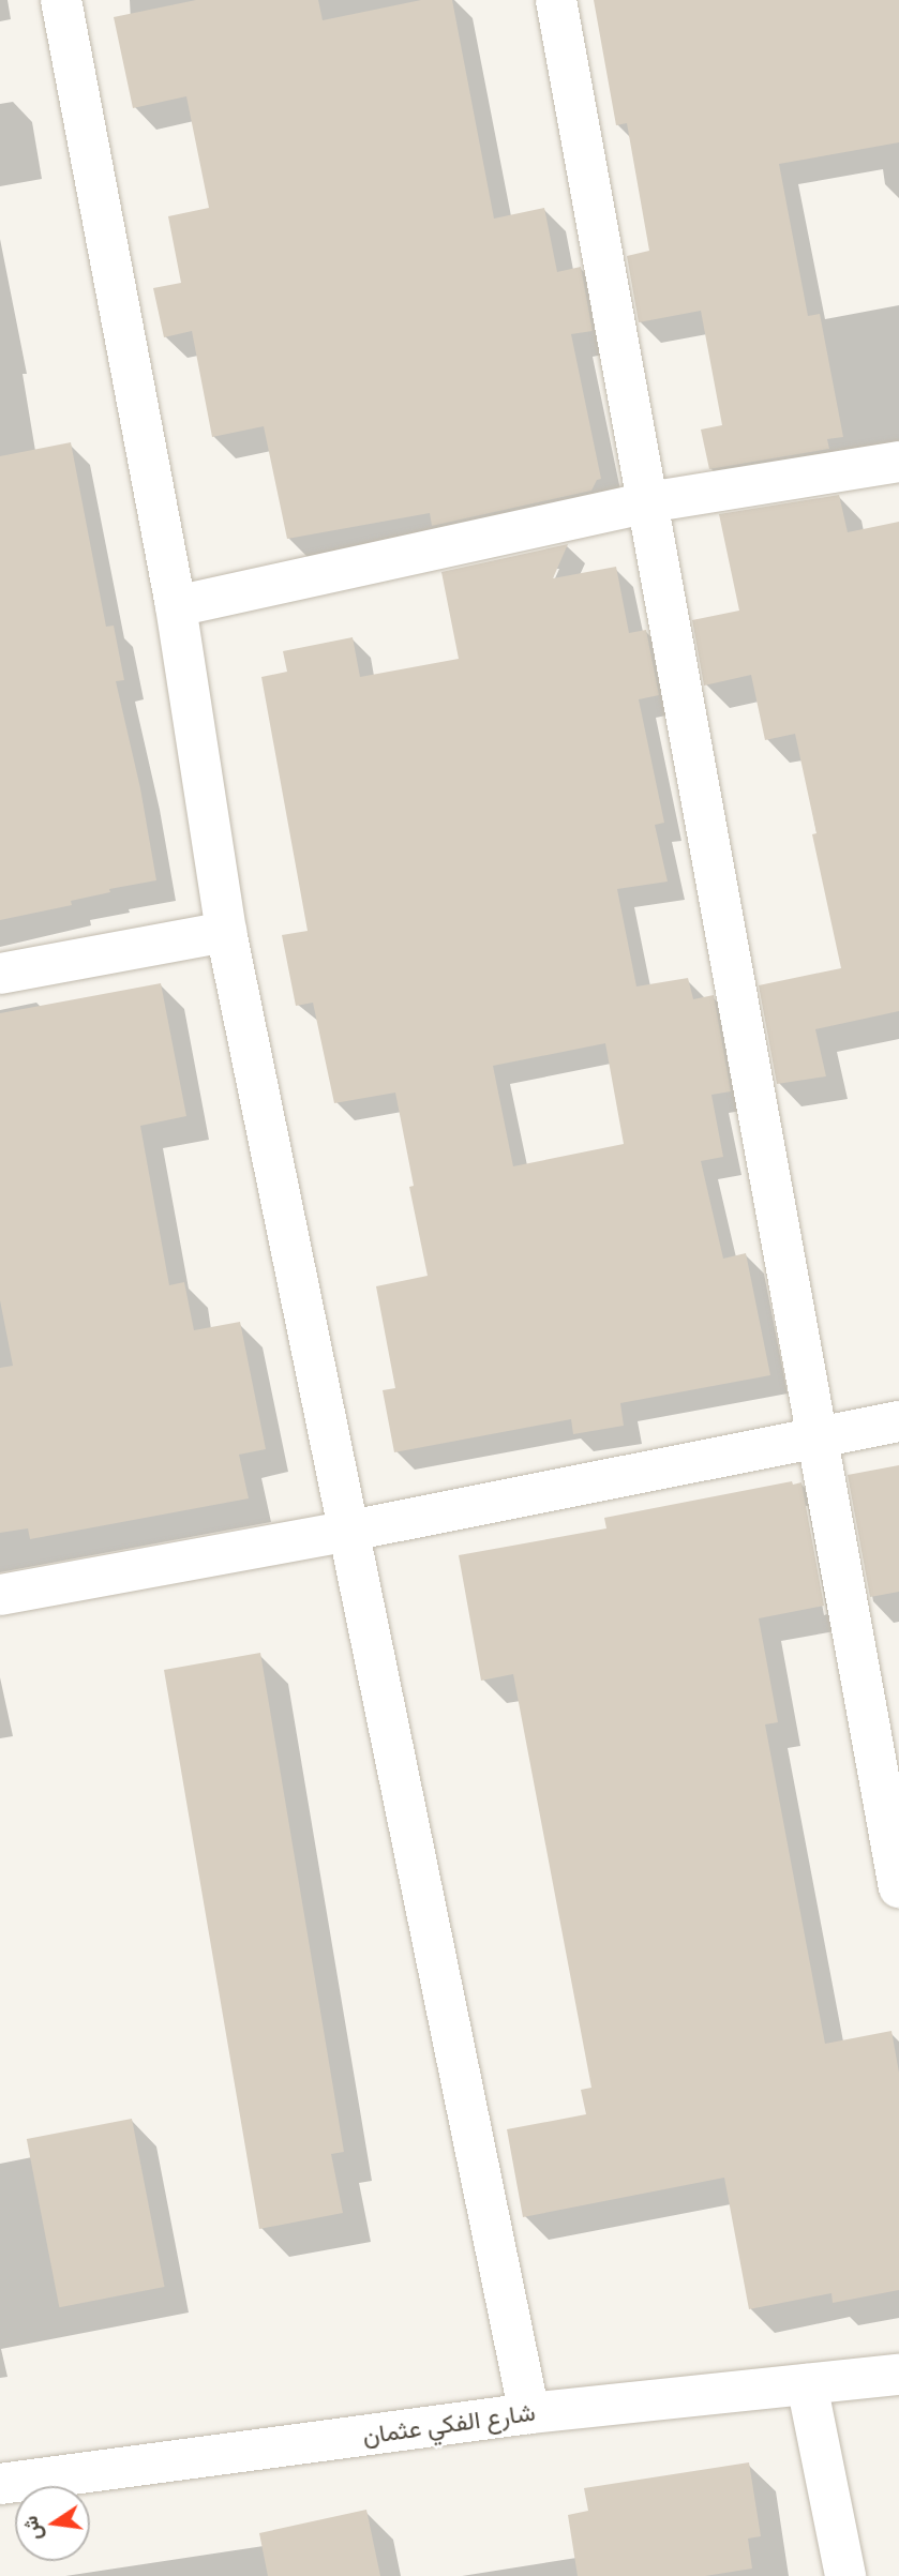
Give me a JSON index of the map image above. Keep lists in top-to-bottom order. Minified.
{"streets":{"street":["شارع الفكي عثمان"]},"north":"left"}
